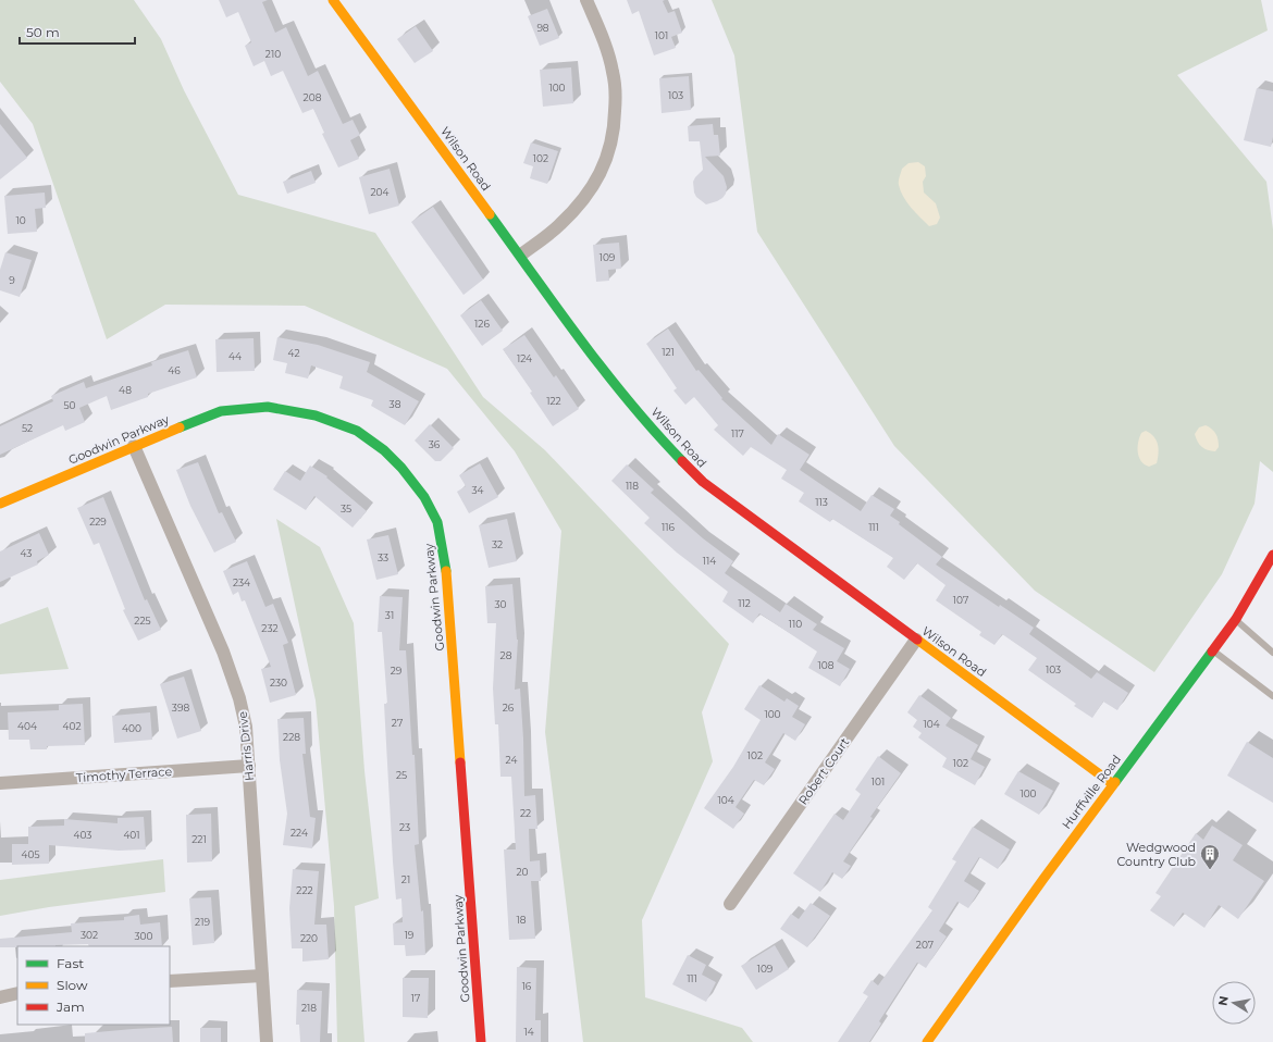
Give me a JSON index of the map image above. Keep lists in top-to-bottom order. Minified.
{"streets":{"street":["Wilson Road","Goodwin Parkway","Harris Drive","Robert Court","Timothy Terrace","Hurffville Road"]},"crossings":[["Wilson Road","Robert Court"],["Wilson Road","Hurffville Road"],["Goodwin Parkway","Harris Drive"],["Harris Drive","Timothy Terrace"]],"places":{"building":["Wedgwood Country Club"]},"house_numbers":["98","101","210","100","103","208","102","204","10","109","9","126","121","42","44","124","46","48","122","38","50","52","117","36","118","34","113","35","229","116","111","32","43","33","114","234","107","112","30","31","225","110","232","28","108","103","29","230","398","26","100","27","104","404","402","400","228","102","24","102","25","101","100","104","22","23","224","403","401","221","405","20","21","222","18","219","302","19","300","220","207","109","111","16","17","218","14"],"legend":["Fast","Slow","Jam"],"scale_bar":"50 m","north":"left"}
